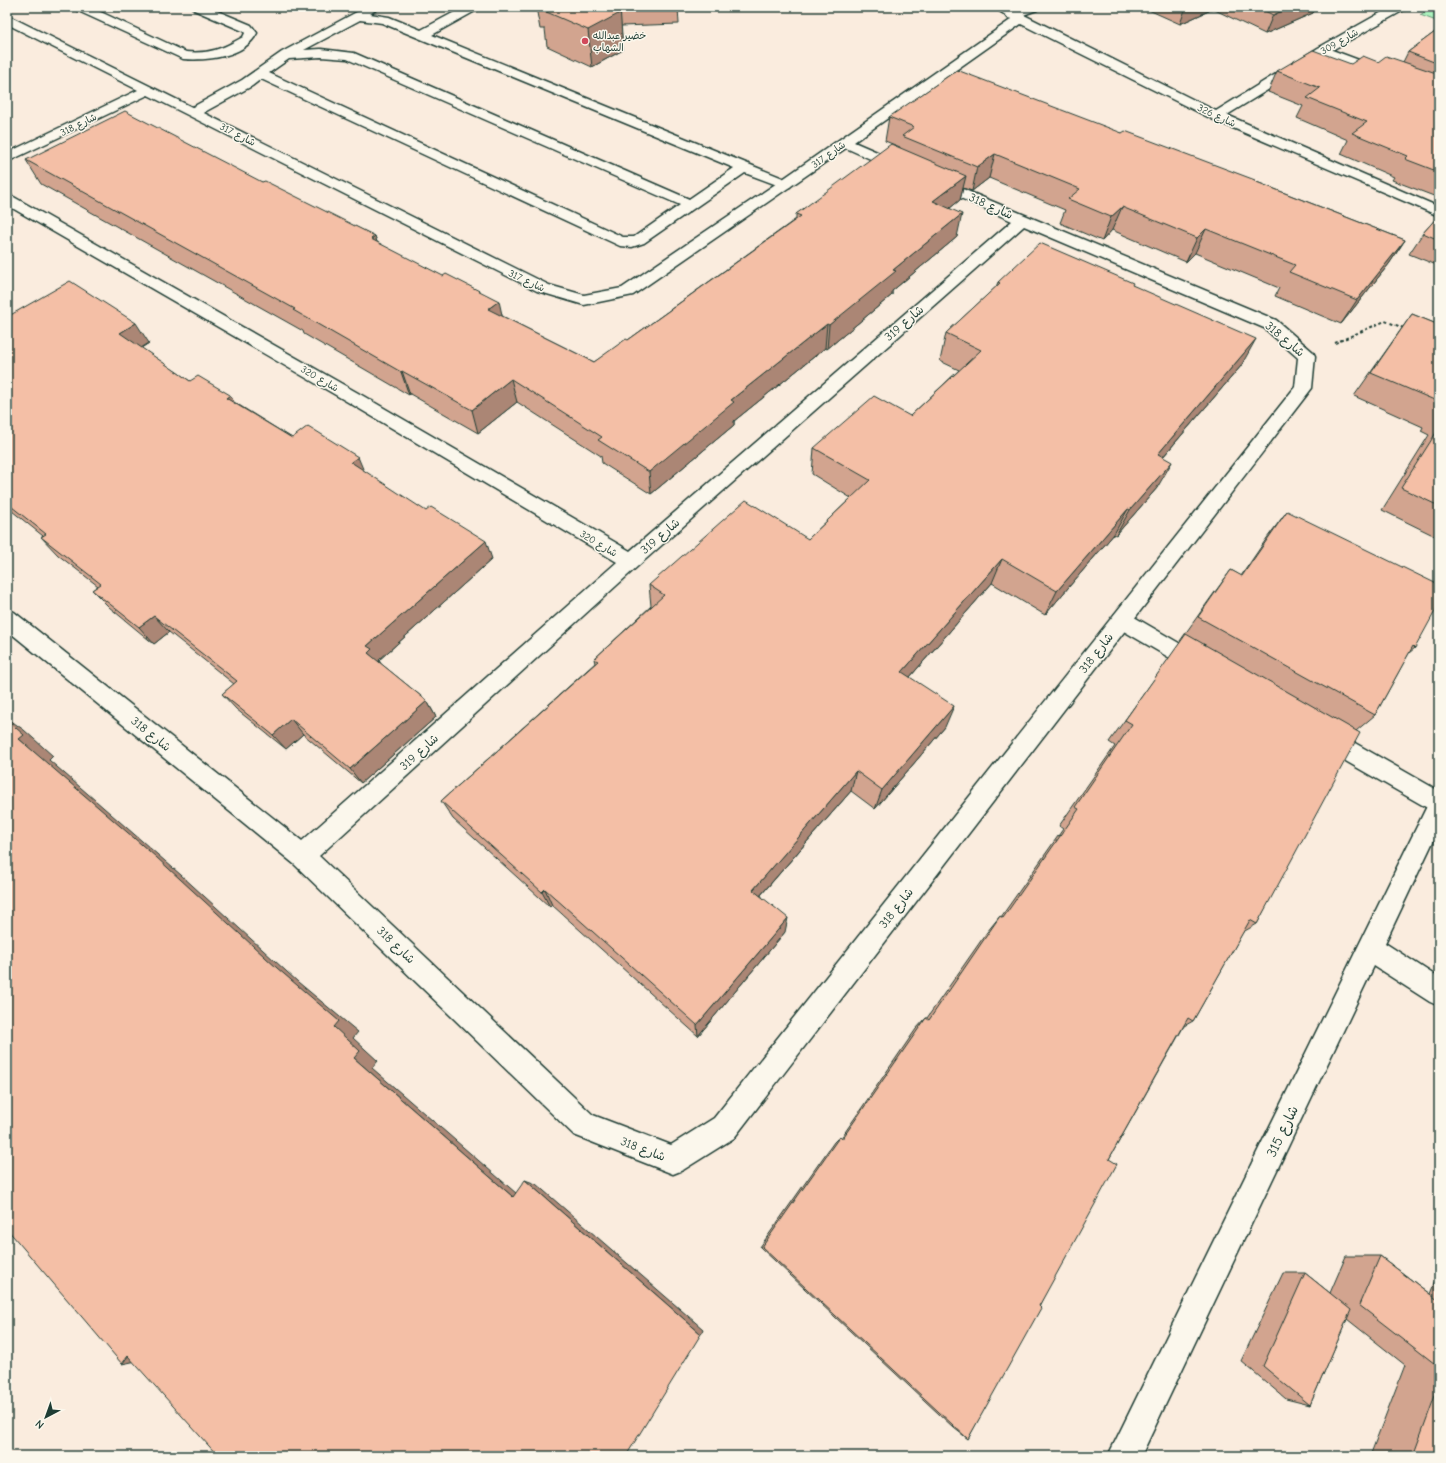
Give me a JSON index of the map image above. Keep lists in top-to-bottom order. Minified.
{"streets":{"street":["شارع 309","شارع 326","شارع 318","شارع 317","شارع 319","شارع 320","شارع 315"]},"crossings":[["شارع 309","شارع 326"],["شارع 326","شارع 317"],["شارع 318","شارع 317"],["شارع 318","شارع 319"],["شارع 319","شارع 320"]],"places":["خضير عبدالله الشهاب"],"north":"bottom left"}
